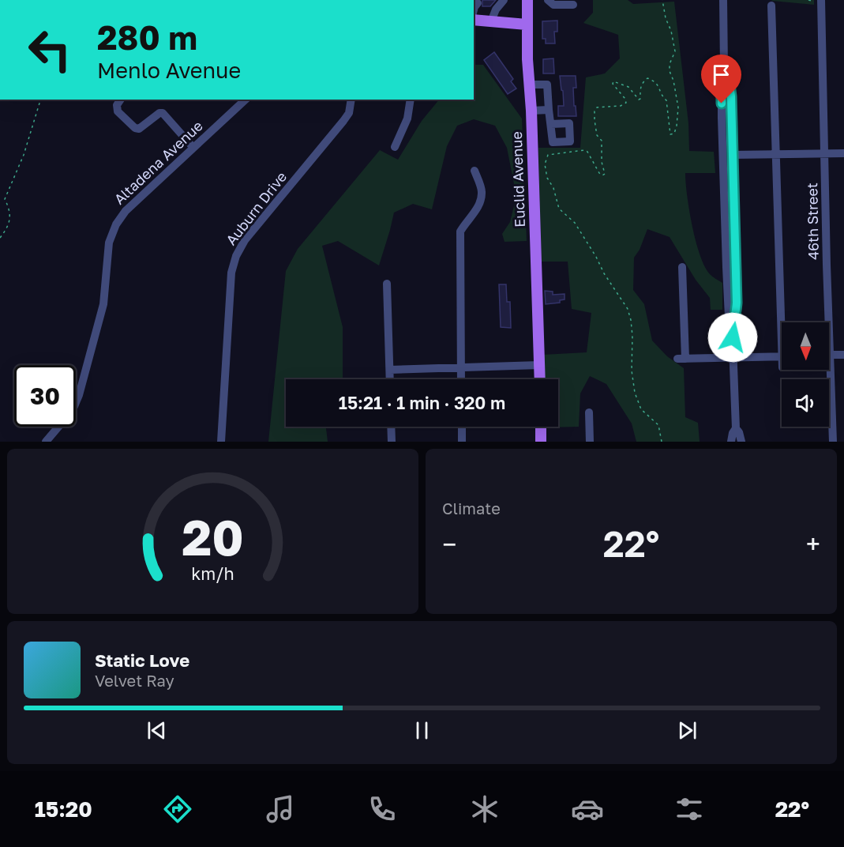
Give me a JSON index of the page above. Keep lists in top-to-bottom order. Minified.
{"streets":{"main road":["Euclid Avenue"],"street":["Altadena Avenue","Auburn Drive","46th Street"]},"north":"bottom","page":{"turn":["280 m","Menlo Avenue"],"limit":"30","trip":"15:21 · 1 min · 320 m","tile":"Climate","heat":["−","22°","+"],"song":["Static Love","Velvet Ray"],"tabs":["15:20","22°"],"gauge":["20","km/h"]}}
